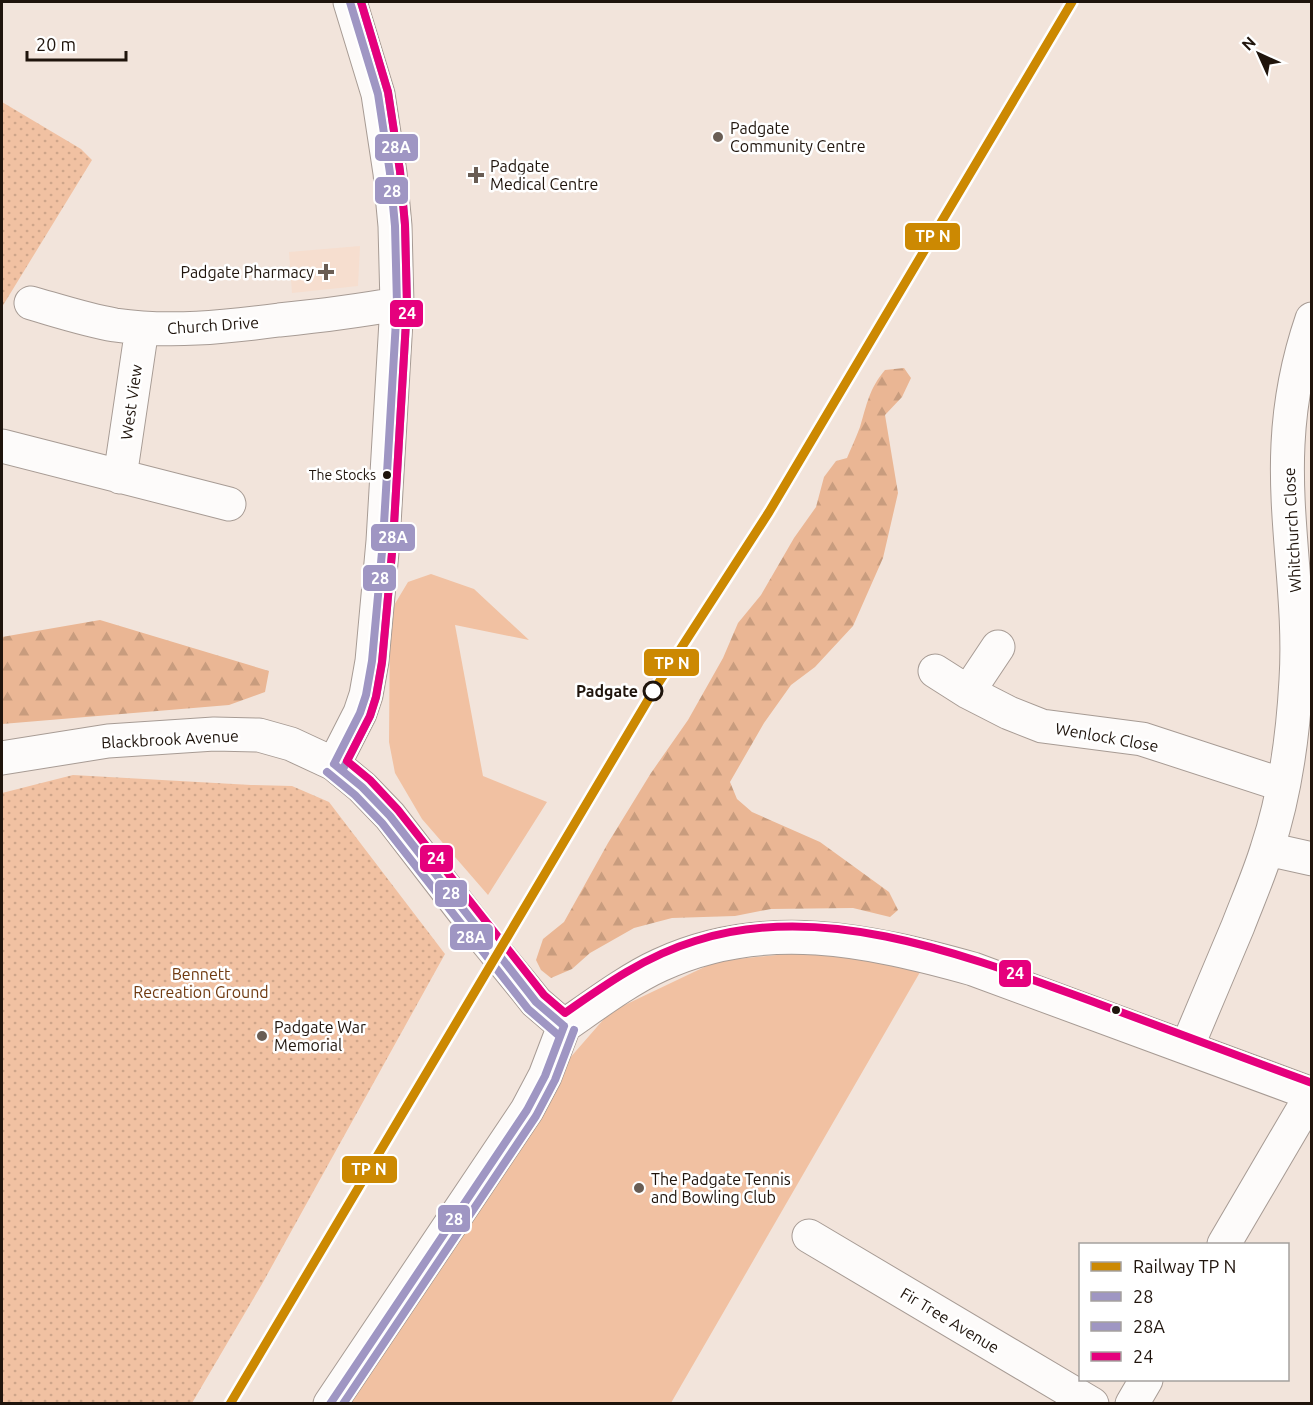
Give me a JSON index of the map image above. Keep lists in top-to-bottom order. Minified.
{"streets":{"street":["Church Drive","West View","Whitchurch Close","Wenlock Close","Blackbrook Avenue","Fir Tree Avenue"]},"crossings":[["Church Drive","West View"],["Whitchurch Close","Wenlock Close"]],"parks":["Bennett Recreation Ground"],"places":{"other":["Padgate Community Centre","The Stocks","Padgate","Padgate War Memorial","The Padgate Tennis and Bowling Club"],"health":["Padgate Medical Centre","Padgate Pharmacy"]},"lines":["transit line 28","transit line 28A","transit line 24"],"legend":["Railway TP N","28","28A","24"],"scale_bar":"20 m","north":"top left"}
